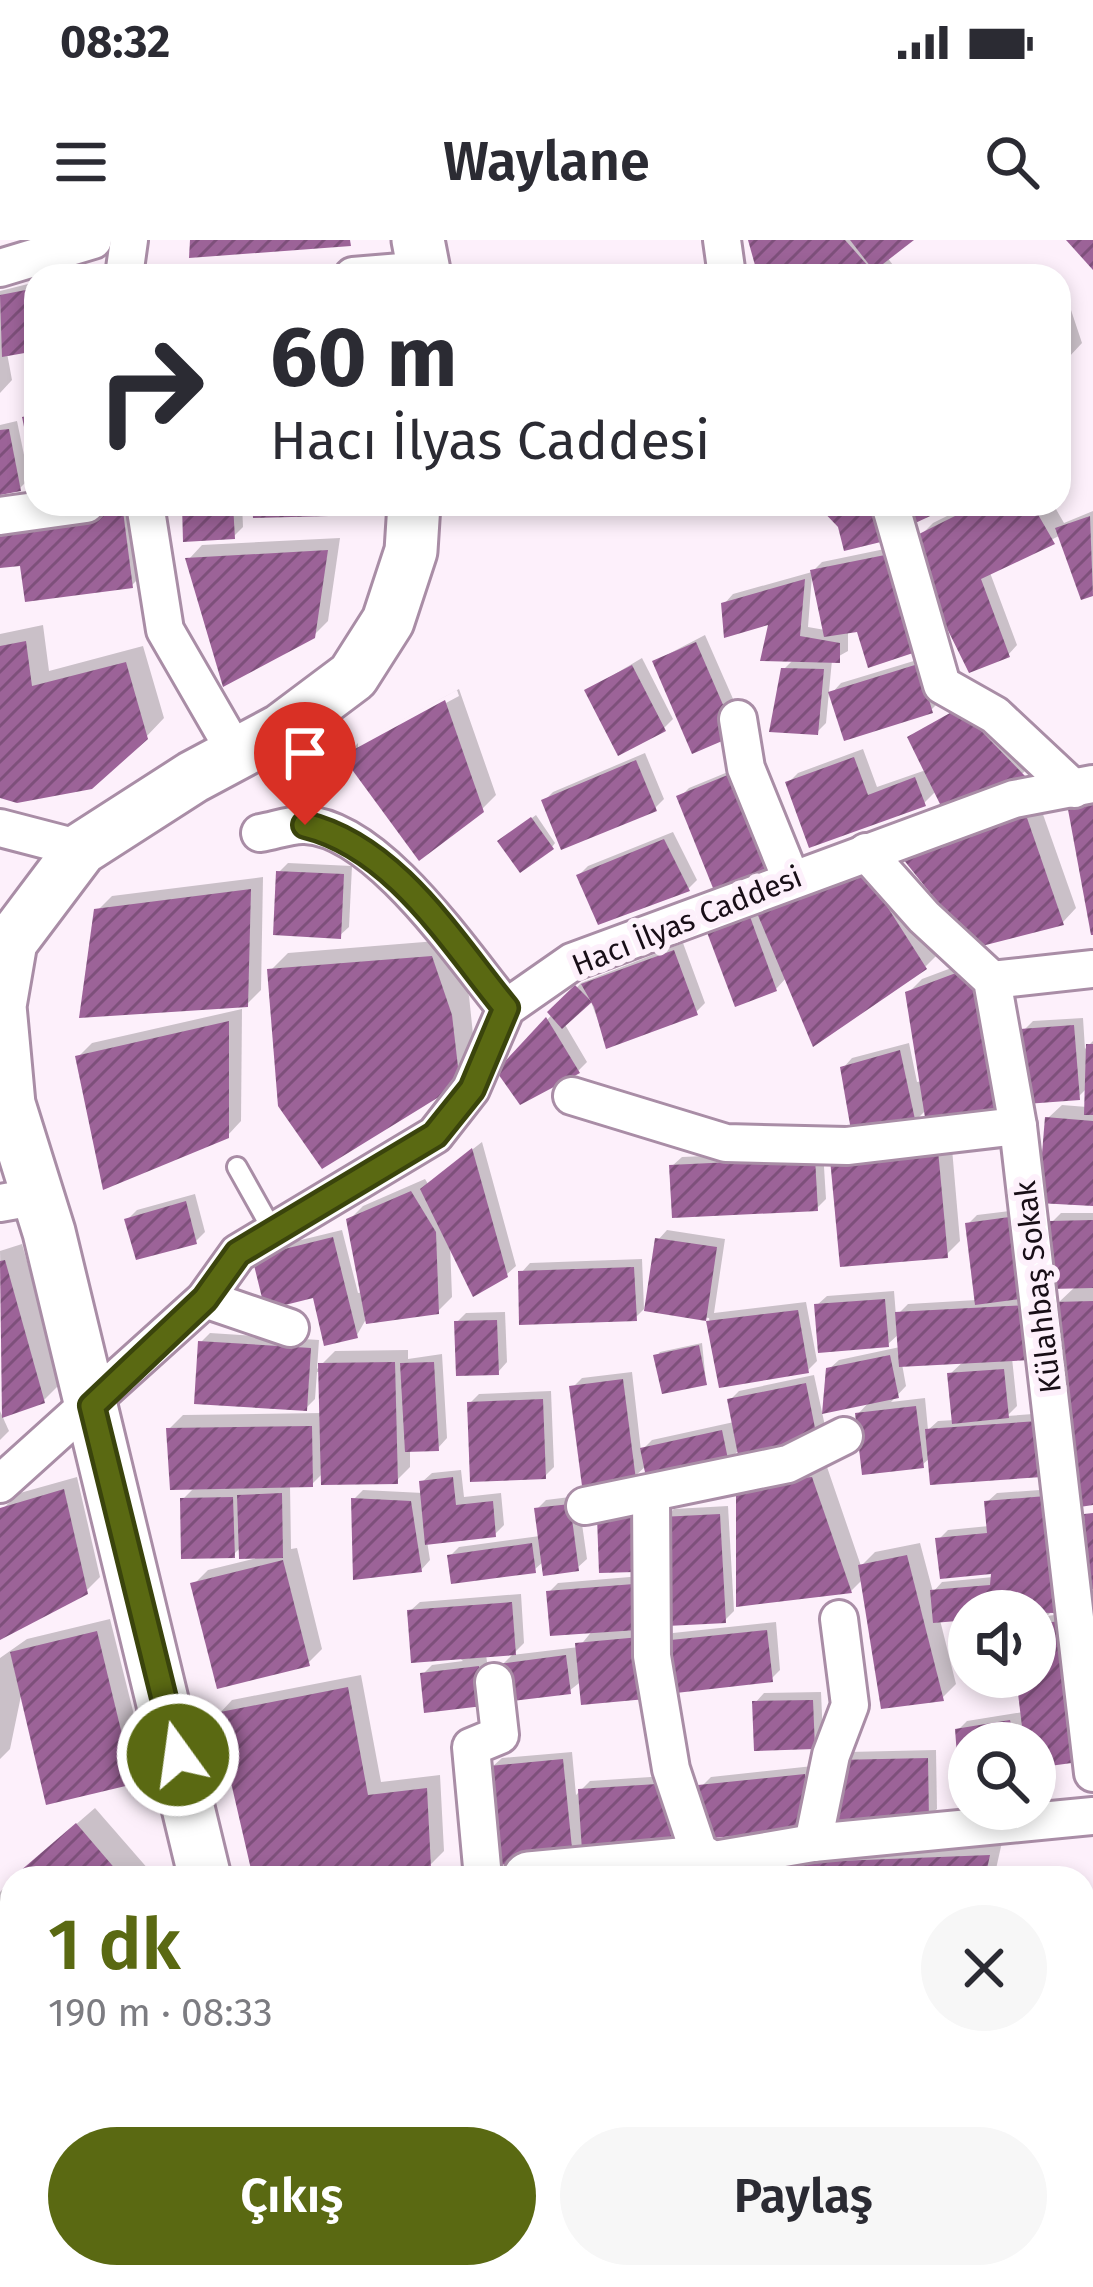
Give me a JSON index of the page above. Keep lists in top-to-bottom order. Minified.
{"streets":{"street":["Hacı İlyas Caddesi","Külahbaş Sokak"]},"page":{"status":"08:32","header":"Waylane","turn":["60 m","Hacı İlyas Caddesi"],"heading":["1 dk","190 m · 08:33"],"buttons":["Çıkış","Paylaş"]}}
